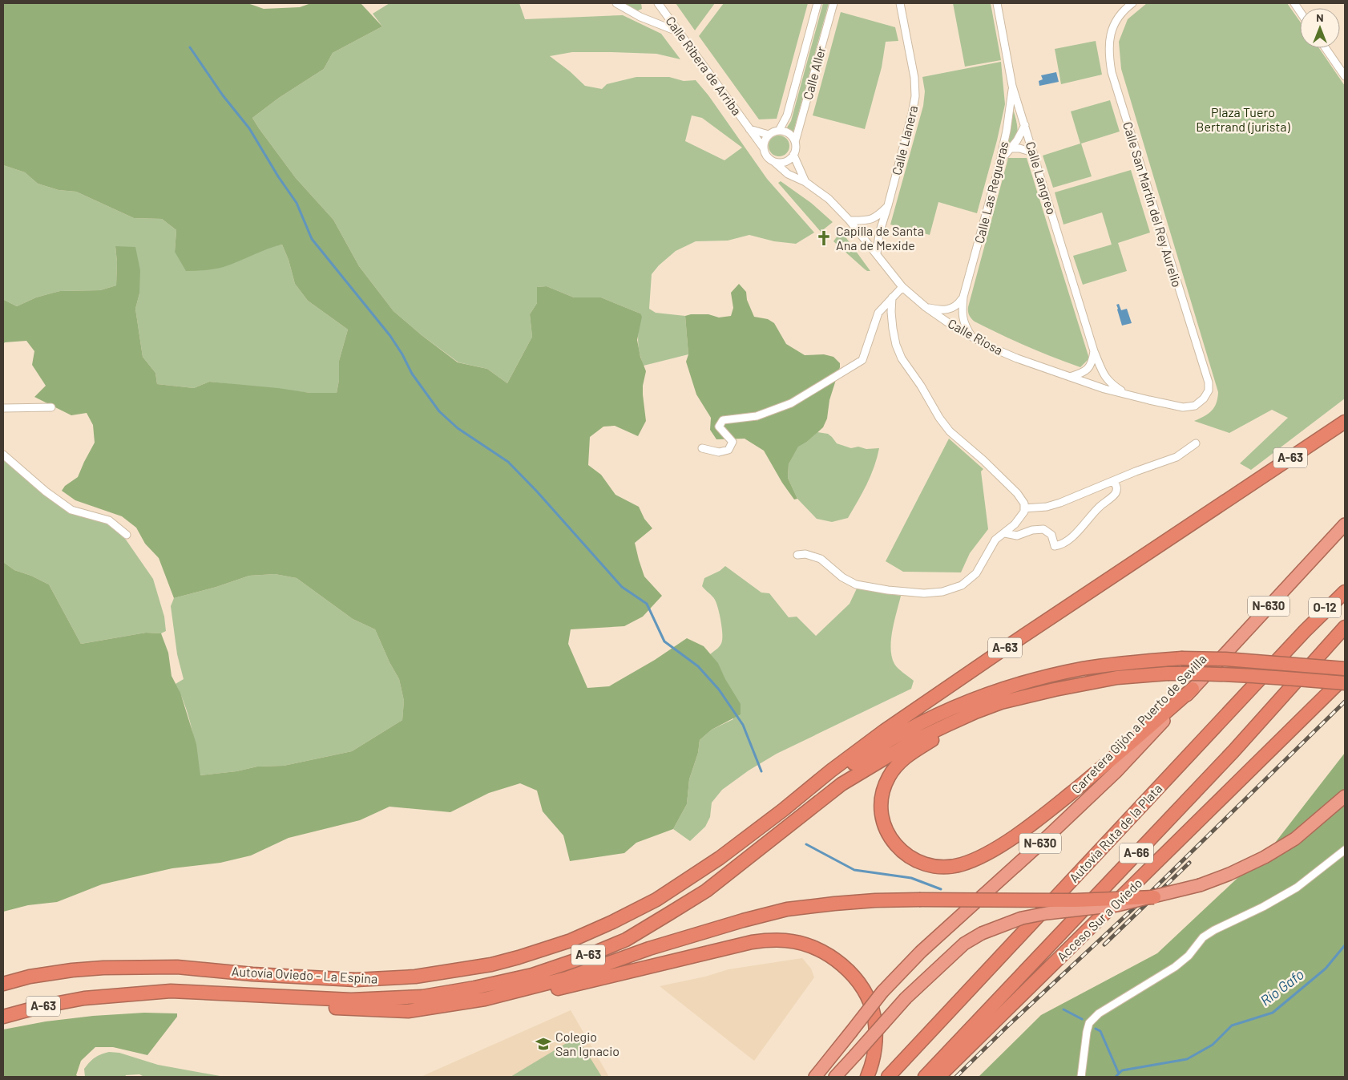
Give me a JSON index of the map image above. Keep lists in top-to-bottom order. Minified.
{"streets":{"highway":["A-63","N-630","O-12","Carretera Gijón a Puerto de Sevilla","Autovía Ruta de la Plata","A-66","Acceso Sur a Oviedo","Autovía Oviedo - La Espina"],"street":["Calle Ribera de Arriba","Calle Aller","Calle Llanera","Calle Langreo","Calle Las Regueras","Calle San Martín del Rey Aurelio","Calle Riosa"]},"crossings":[["Calle Ribera de Arriba","Calle Aller"],["Calle Ribera de Arriba","Calle Riosa"],["Calle Aller","Calle Riosa"],["Calle Llanera","Calle Riosa"],["Calle Langreo","Calle Las Regueras"],["Calle Langreo","Calle Riosa"],["Calle Las Regueras","Calle Riosa"],["Calle San Martín del Rey Aurelio","Calle Riosa"],["A-63","Autovía Oviedo - La Espina"],["O-12","Autovía Ruta de la Plata"]],"water":["Río Gafo"],"parks":["Plaza Tuero Bertrand (jurista)"],"places":{"church":["Capilla de Santa Ana de Mexide"],"school or university":["Colegio San Ignacio"]},"north":"top"}
